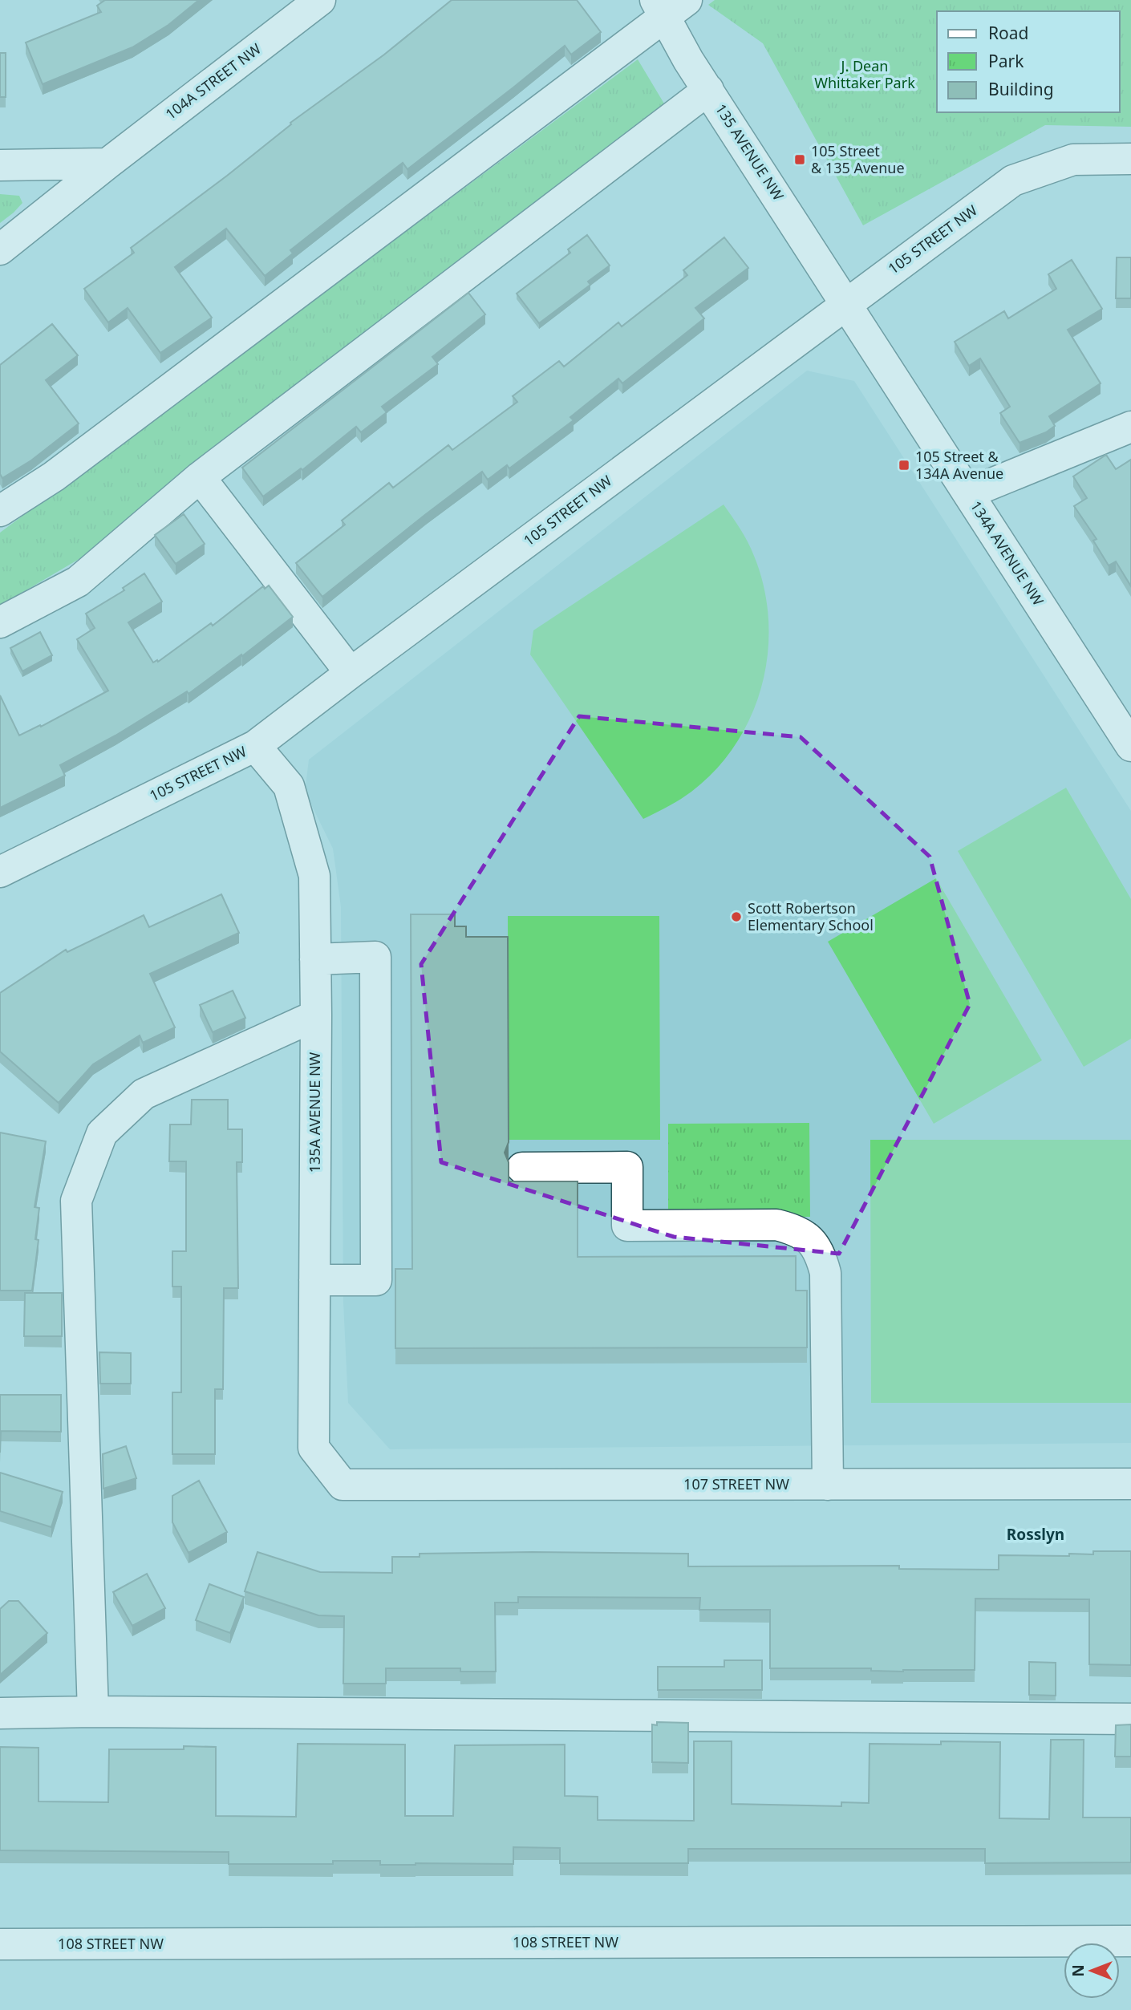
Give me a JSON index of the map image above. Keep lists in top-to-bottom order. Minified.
{"streets":{"street":["104A STREET NW","135 AVENUE NW","105 STREET NW","134A AVENUE NW","135A AVENUE NW","107 STREET NW","108 STREET NW"]},"crossings":[["135 AVENUE NW","105 STREET NW"],["135 AVENUE NW","134A AVENUE NW"],["105 STREET NW","134A AVENUE NW"],["105 STREET NW","135A AVENUE NW"],["135A AVENUE NW","107 STREET NW"]],"districts":["Rosslyn"],"parks":["J. Dean Whittaker Park"],"places":{"transit":["105 Street & 135 Avenue","105 Street & 134A Avenue"],"other":["Scott Robertson Elementary School"]},"legend":["Road","Park","Building"],"north":"left"}
